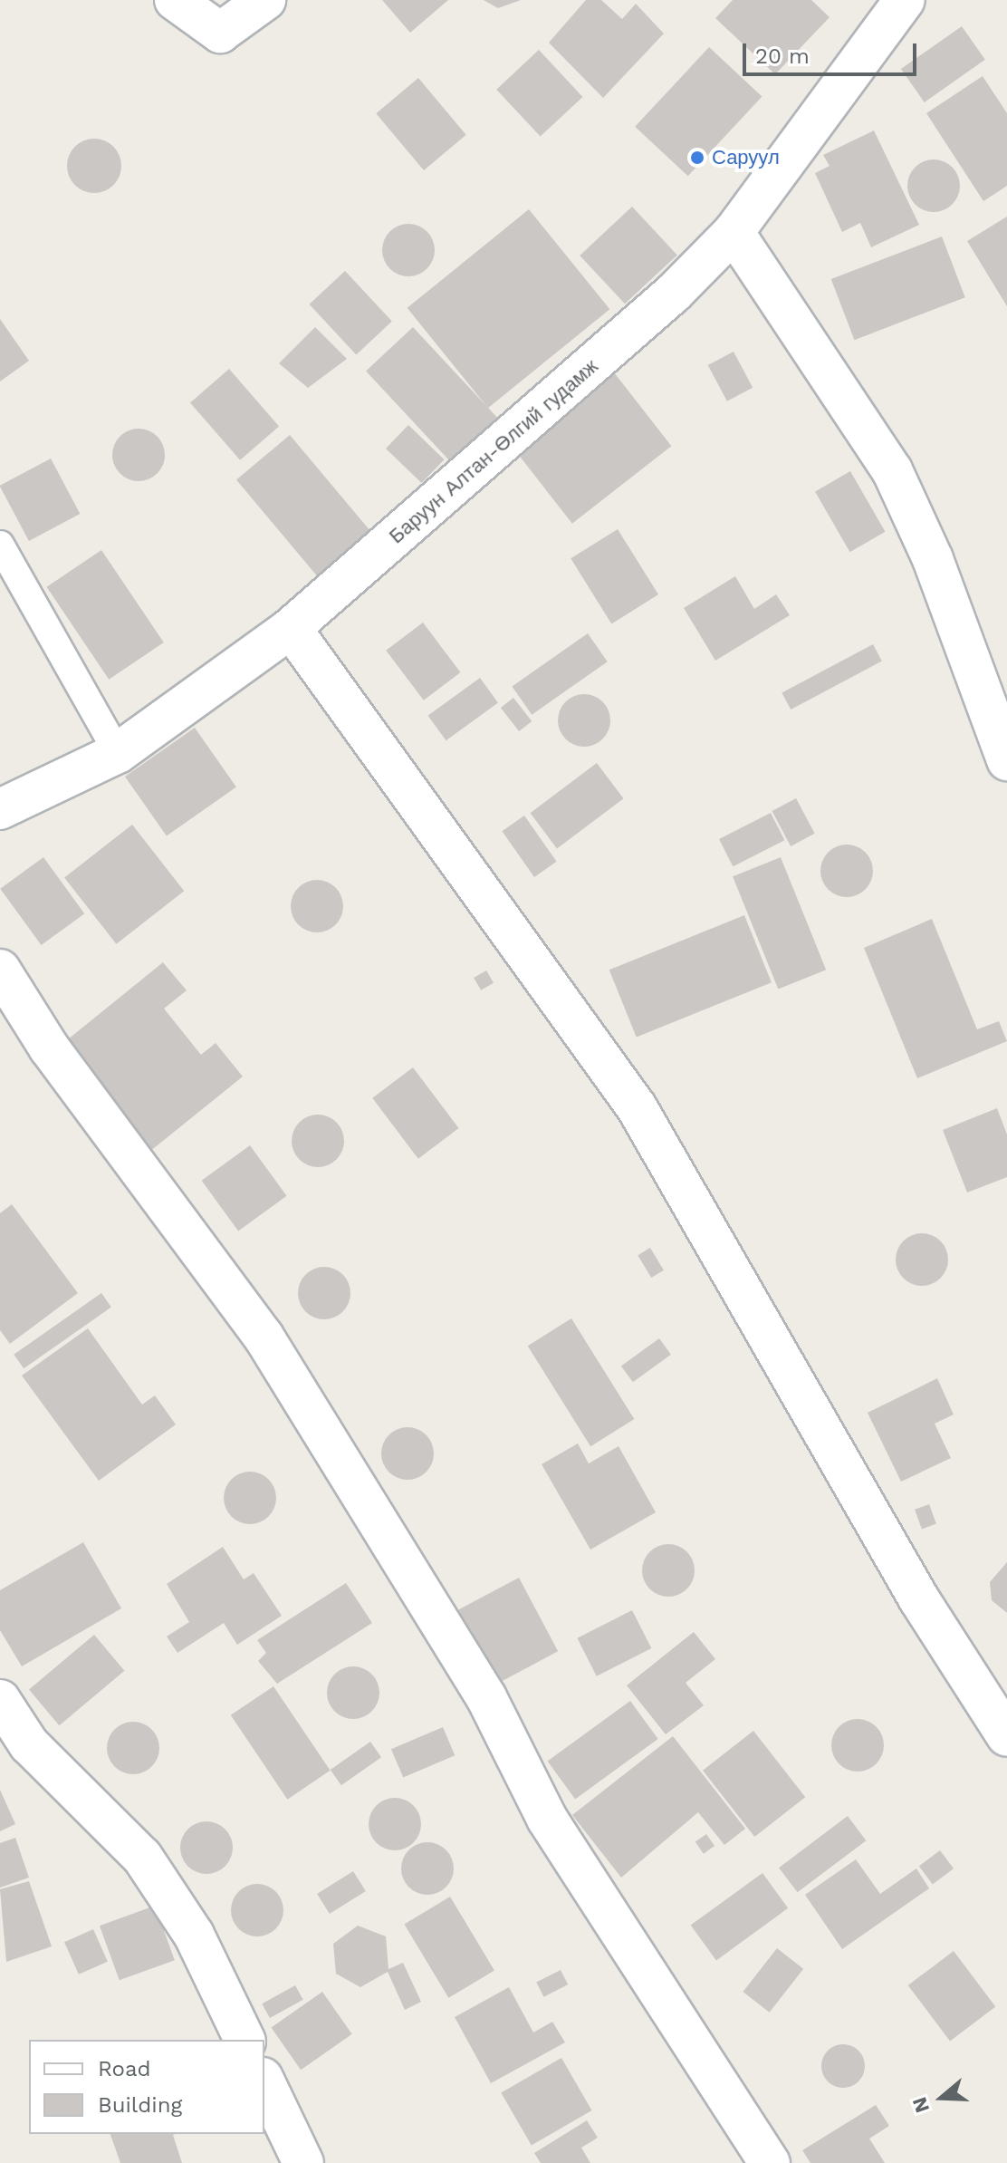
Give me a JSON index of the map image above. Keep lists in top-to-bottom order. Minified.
{"streets":{"street":["Баруун Алтан-Өлгий гудамж"]},"places":["Саруул"],"legend":["Road","Building"],"scale_bar":"20 m","north":"left"}
